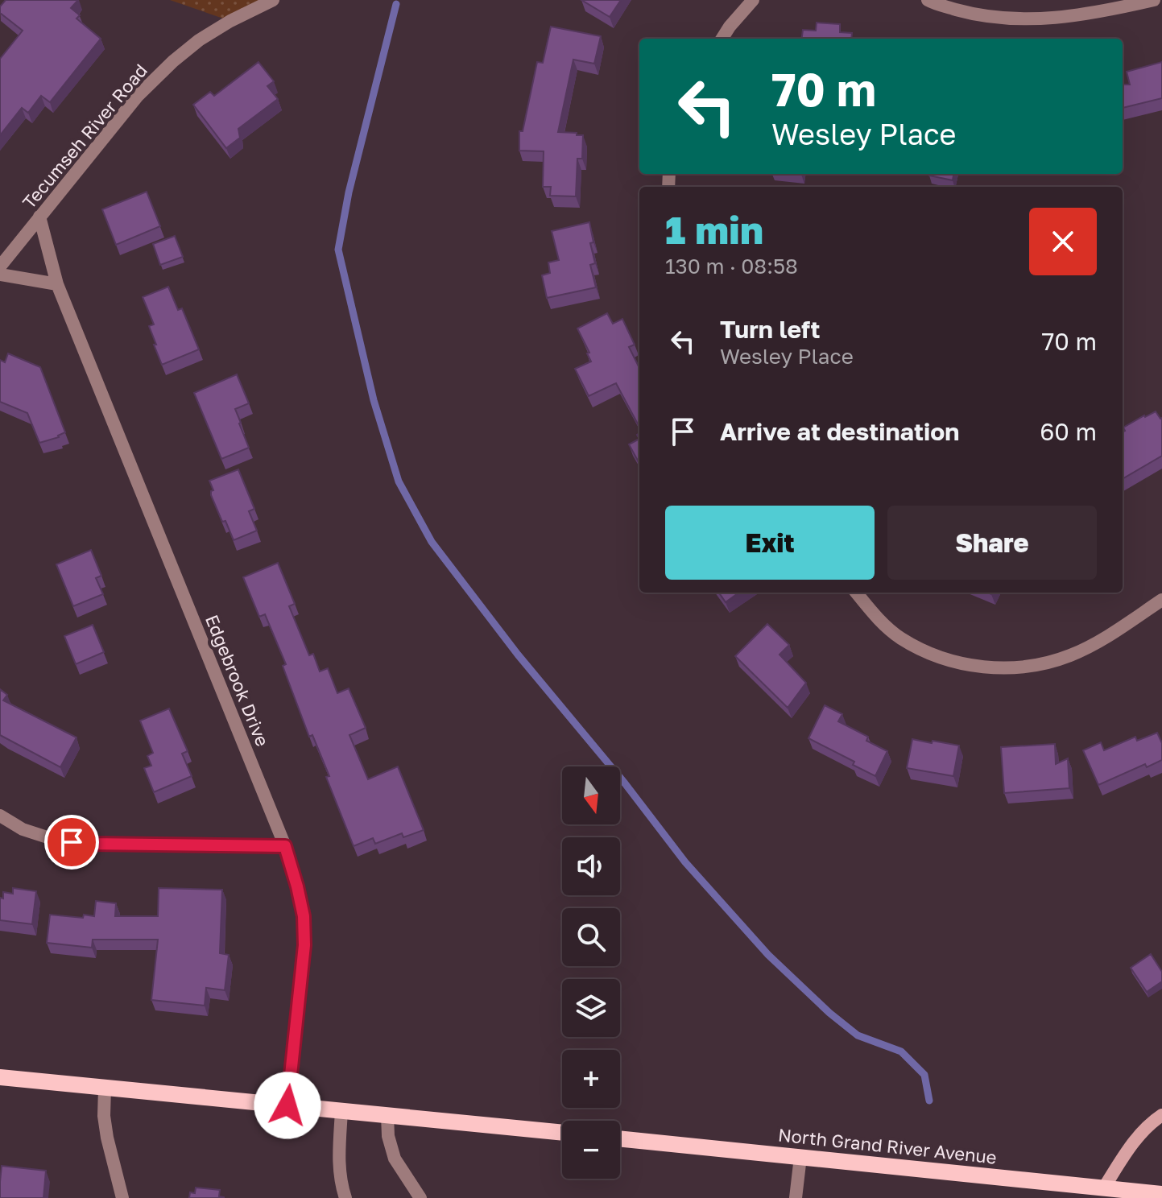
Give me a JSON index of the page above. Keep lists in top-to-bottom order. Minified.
{"streets":{"main road":["North Grand River Avenue"],"street":["Tecumseh River Road","Edgebrook Drive"]},"crossings":[["Tecumseh River Road","Edgebrook Drive"]],"north":"bottom","page":{"turn":["70 m","Wesley Place"],"heading":["1 min","130 m · 08:58"],"list":[{"name":"Turn left","note":"Wesley Place","value":"70 m"},{"name":"Arrive at destination","value":"60 m"}],"buttons":["Exit","Share"],"map_buttons":["+","−"]}}
